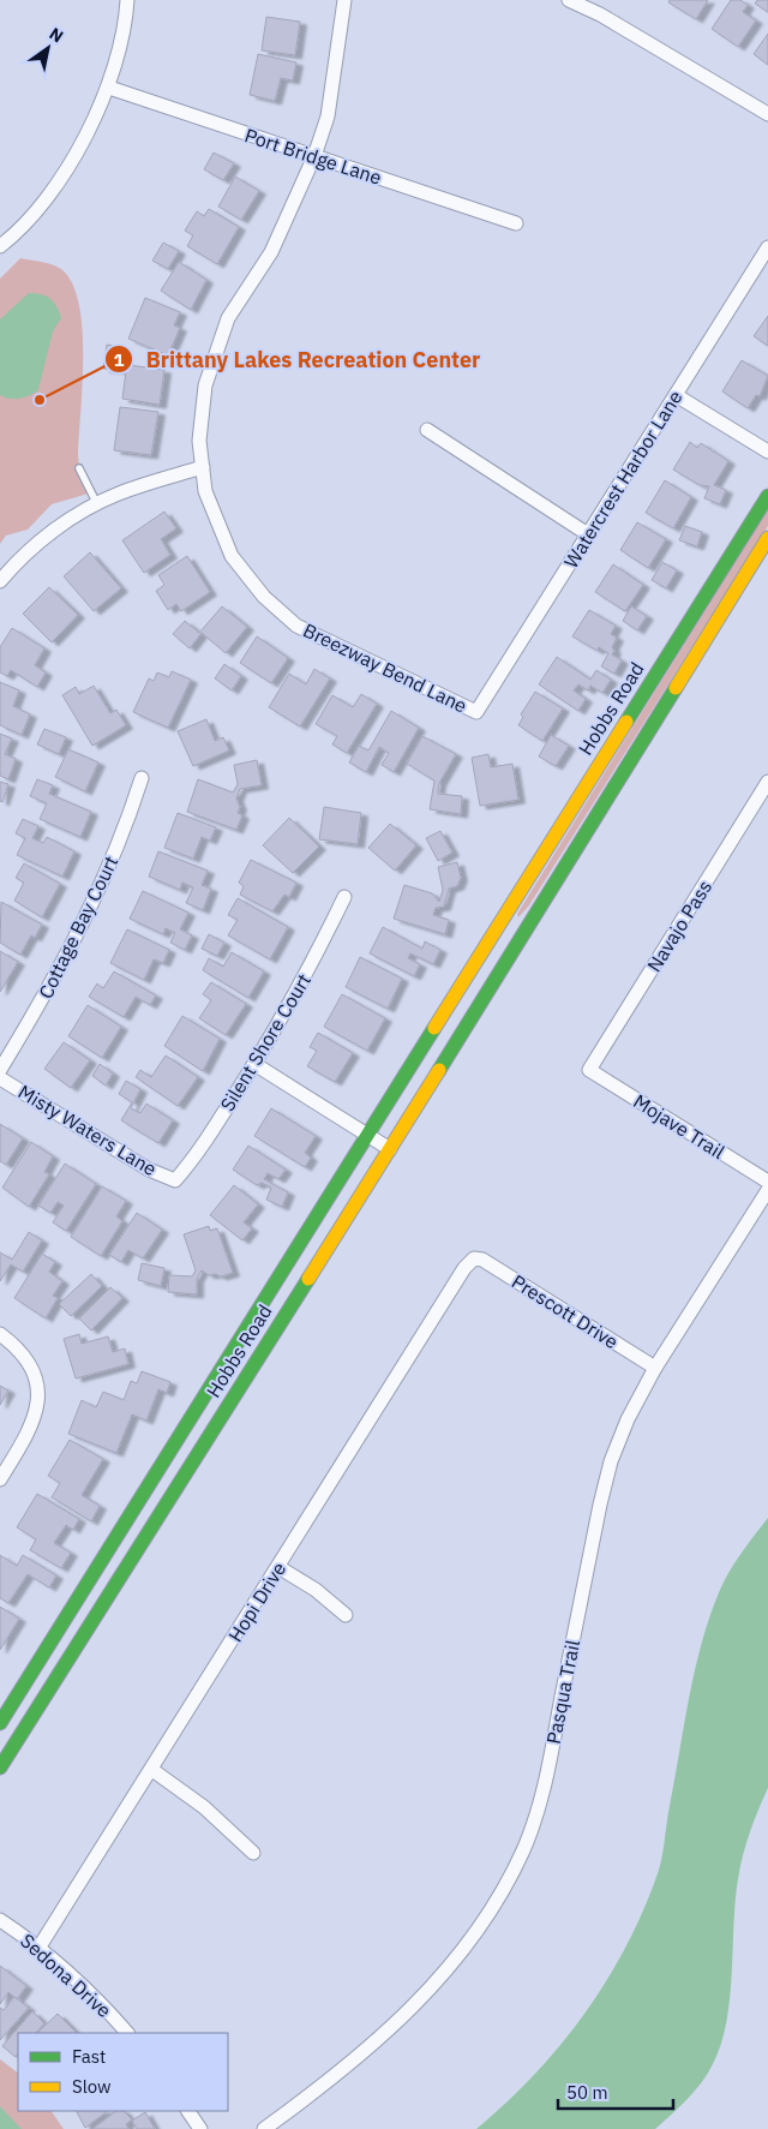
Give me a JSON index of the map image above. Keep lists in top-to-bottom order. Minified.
{"streets":{"street":["Port Bridge Lane","Watercrest Harbor Lane","Breezway Bend Lane","Hobbs Road","Navajo Pass","Cottage Bay Court","Silent Shore Court","Mojave Trail","Misty Waters Lane","Prescott Drive","Hopi Drive","Pasqua Trail","Sedona Drive"]},"crossings":[["Port Bridge Lane","Breezway Bend Lane"],["Watercrest Harbor Lane","Breezway Bend Lane"],["Navajo Pass","Mojave Trail"],["Silent Shore Court","Misty Waters Lane"],["Prescott Drive","Hopi Drive"],["Prescott Drive","Pasqua Trail"],["Hopi Drive","Sedona Drive"]],"places":["Brittany Lakes Recreation Center"],"legend":["Fast","Slow"],"scale_bar":"50 m","north":"top right"}
